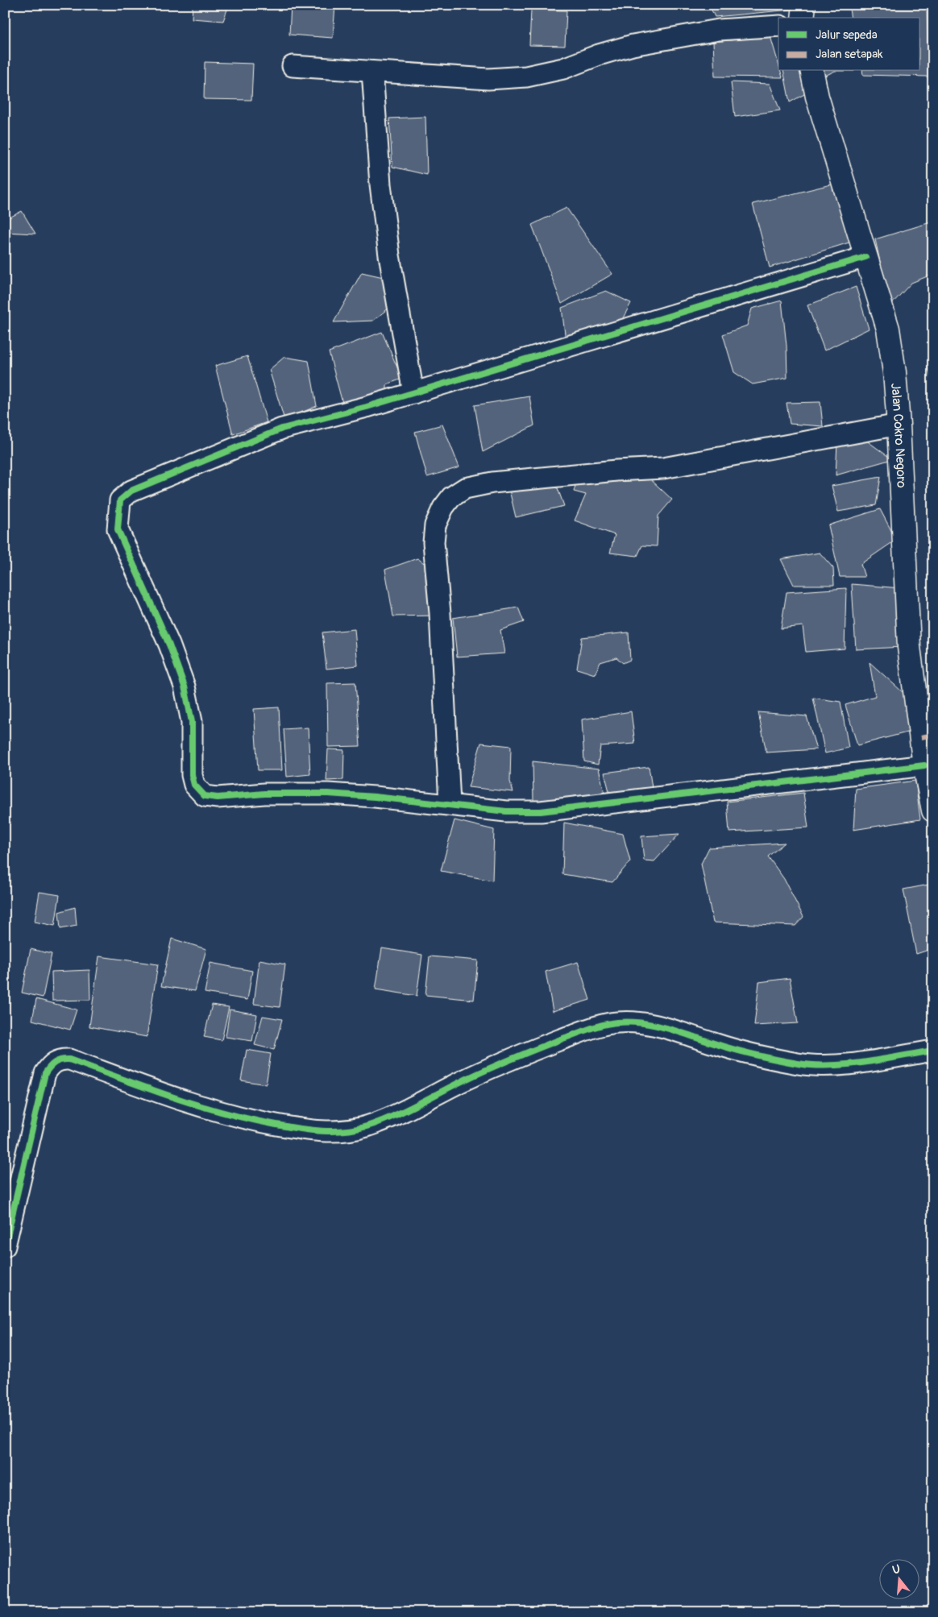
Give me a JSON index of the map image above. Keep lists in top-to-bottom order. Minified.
{"streets":{"street":["Jalan Cokro Negoro"]},"legend":["Jalur sepeda","Jalan setapak"],"north":"top"}
